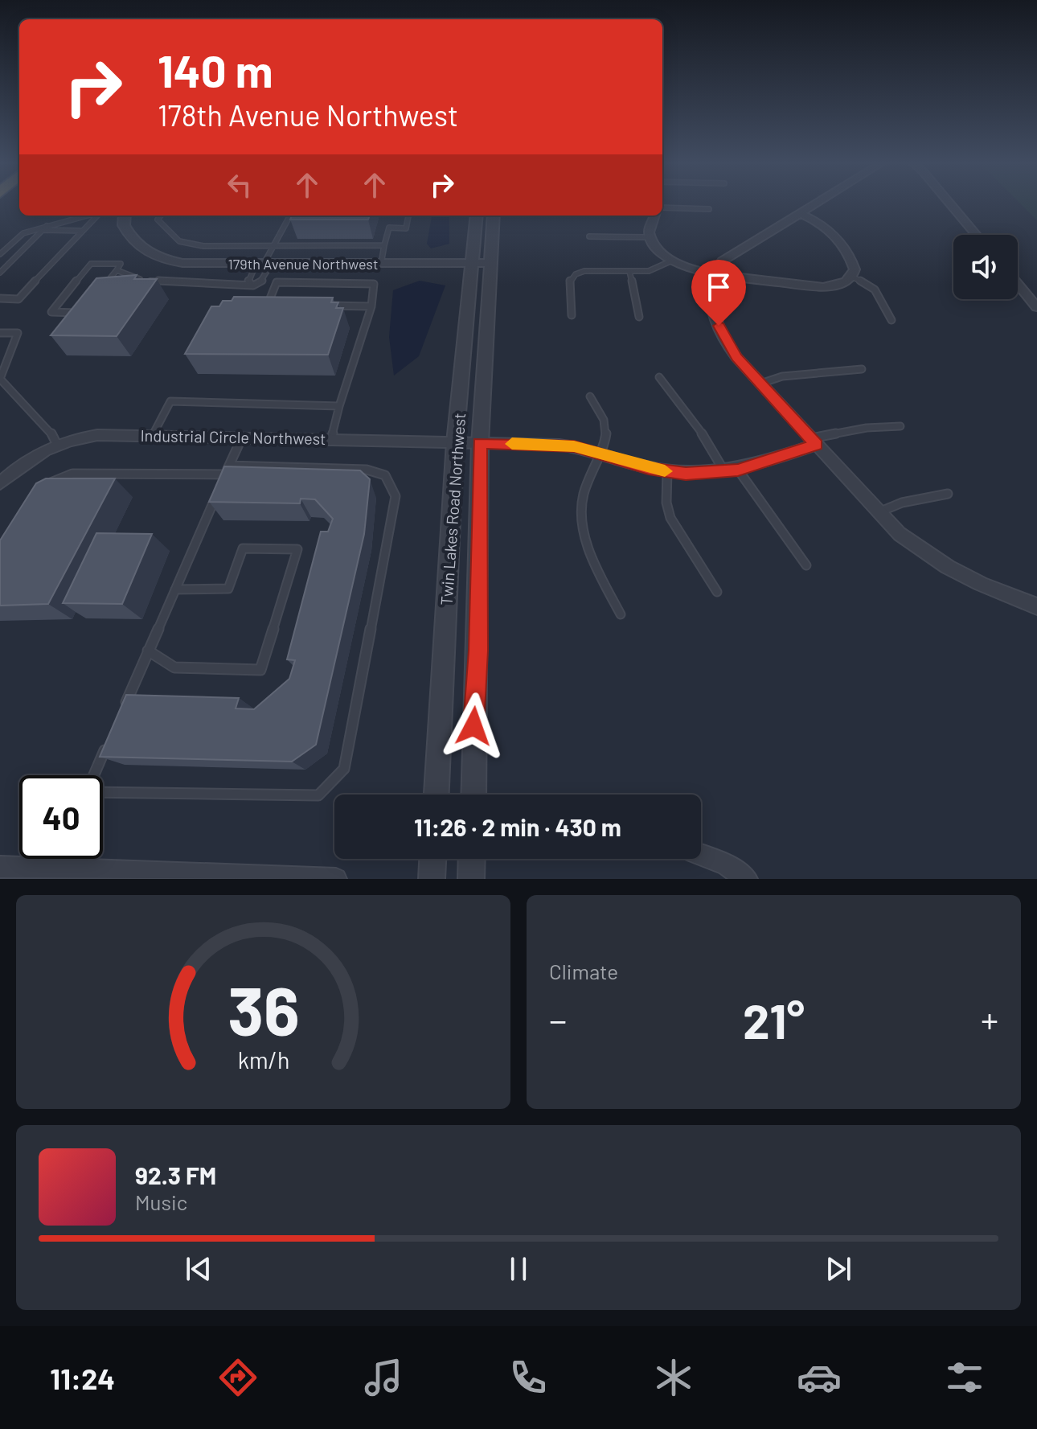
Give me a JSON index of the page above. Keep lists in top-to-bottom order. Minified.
{"streets":{"street":["179th Avenue Northwest","Industrial Circle Northwest","Twin Lakes Road Northwest"]},"crossings":[["179th Avenue Northwest","Twin Lakes Road Northwest"],["Industrial Circle Northwest","Twin Lakes Road Northwest"]],"page":{"turn":["140 m","178th Avenue Northwest"],"limit":"40","trip":"11:26 · 2 min · 430 m","tile":"Climate","heat":["−","21°","+"],"song":["92.3 FM","Music"],"tabs":"11:24","gauge":["36","km/h"]}}
